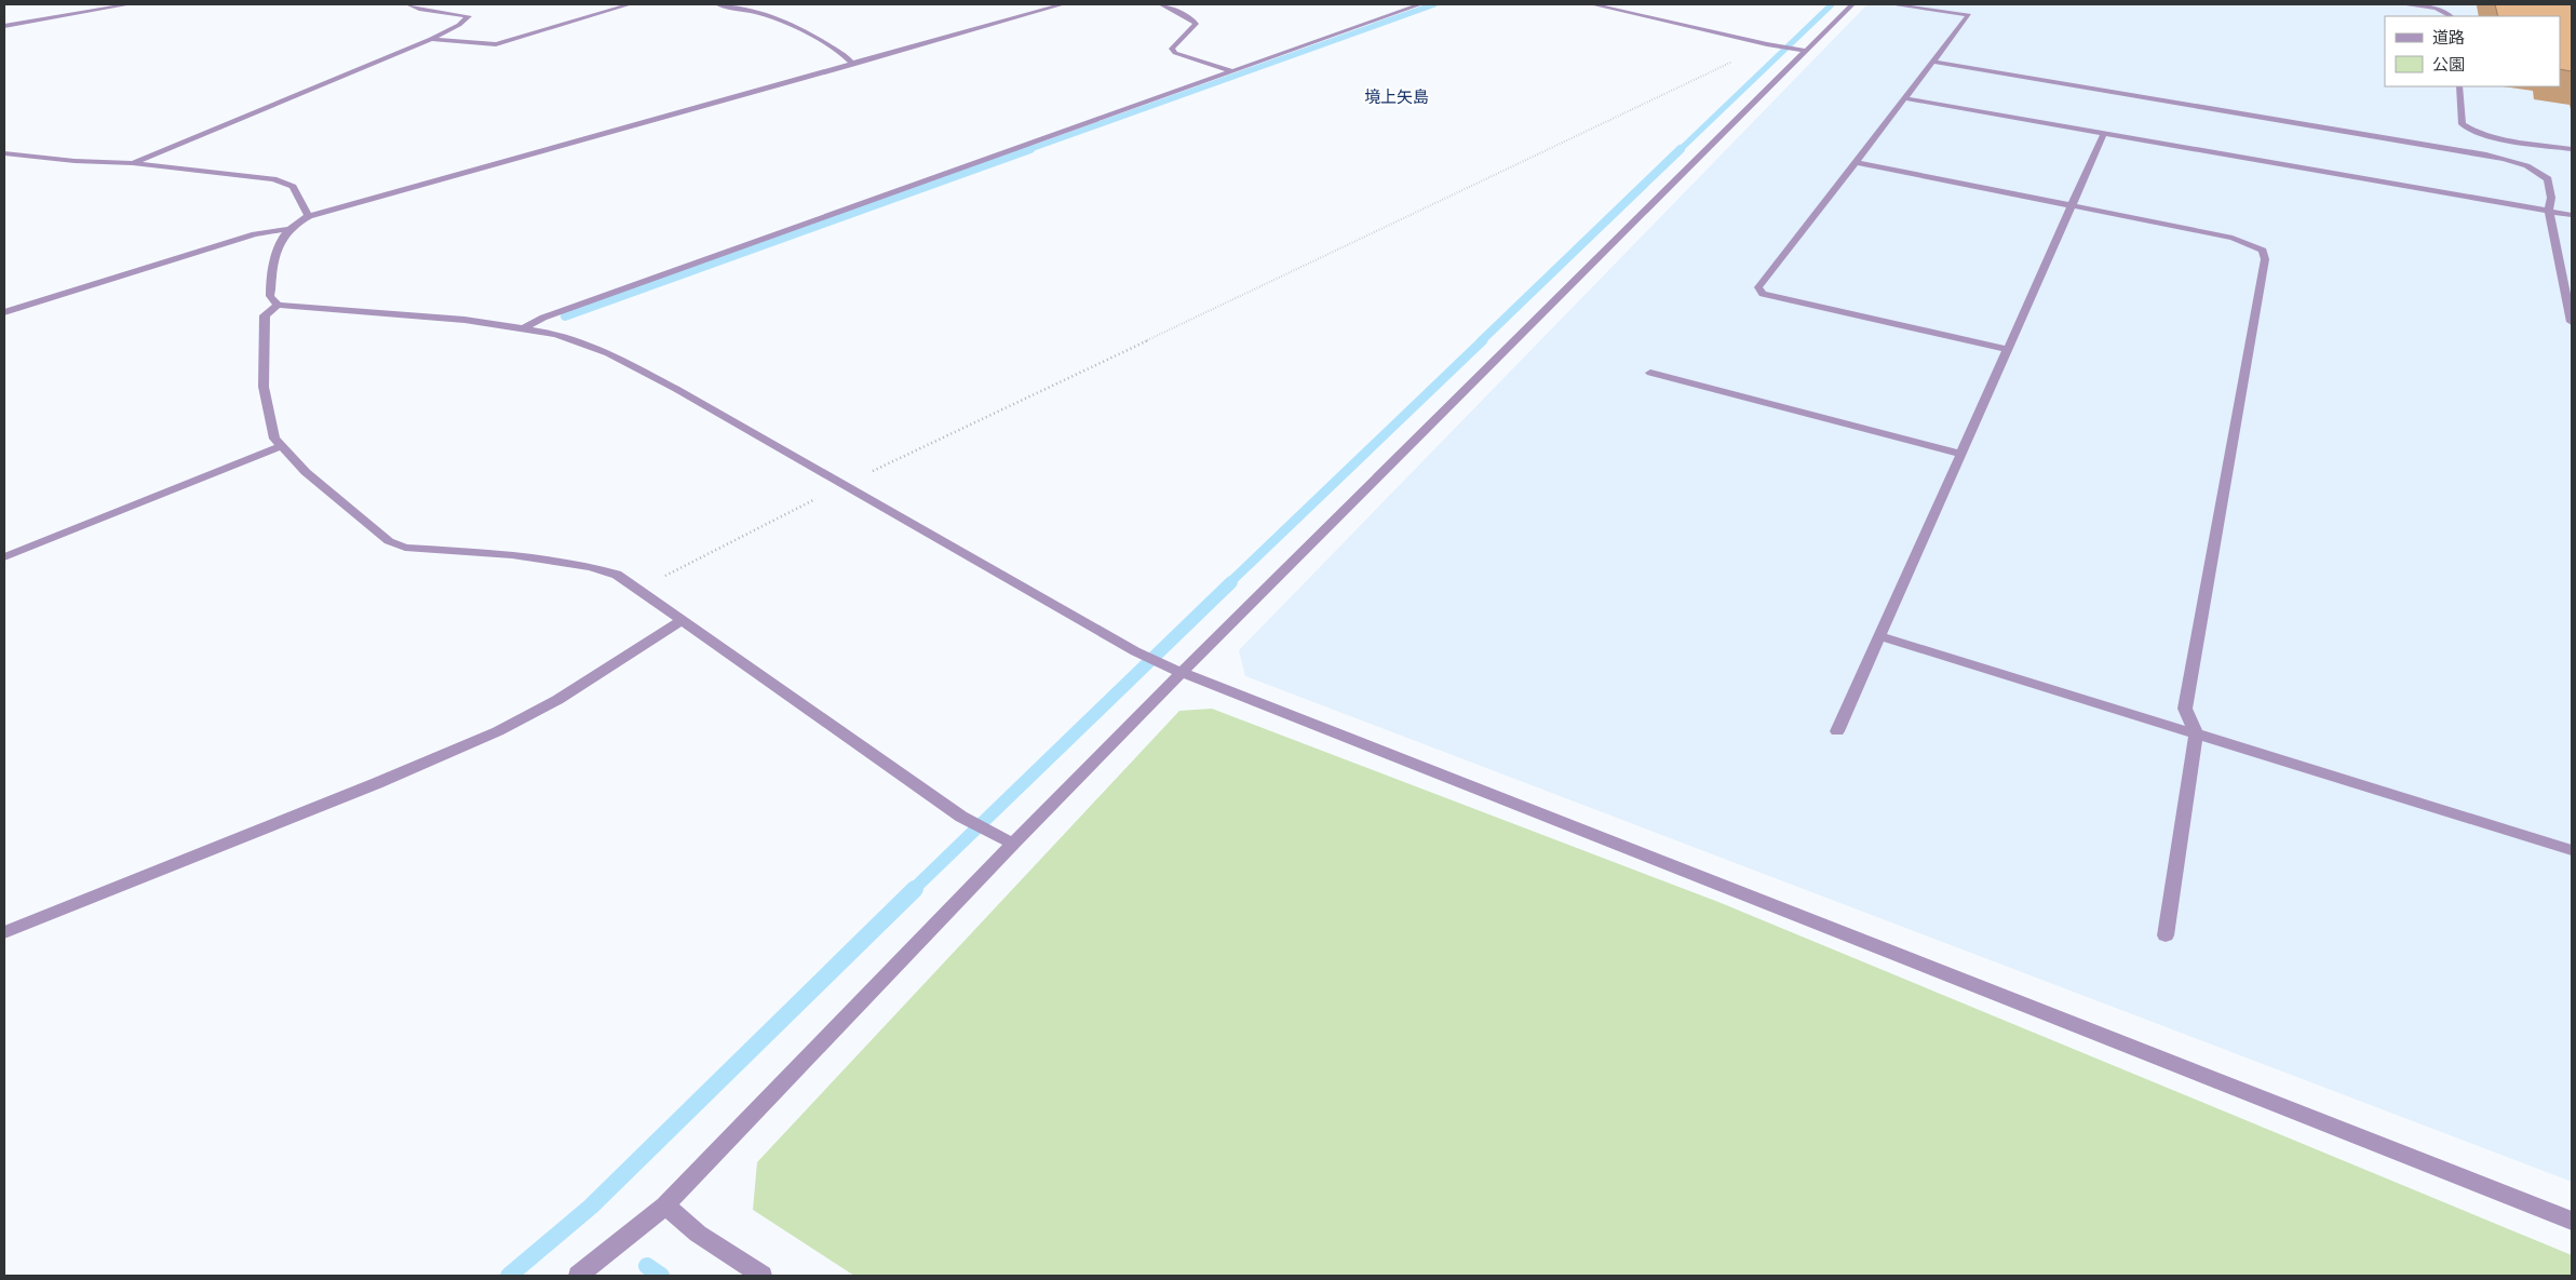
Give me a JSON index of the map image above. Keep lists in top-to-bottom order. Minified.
{"districts":["境上矢島"],"legend":["道路","公園"]}
